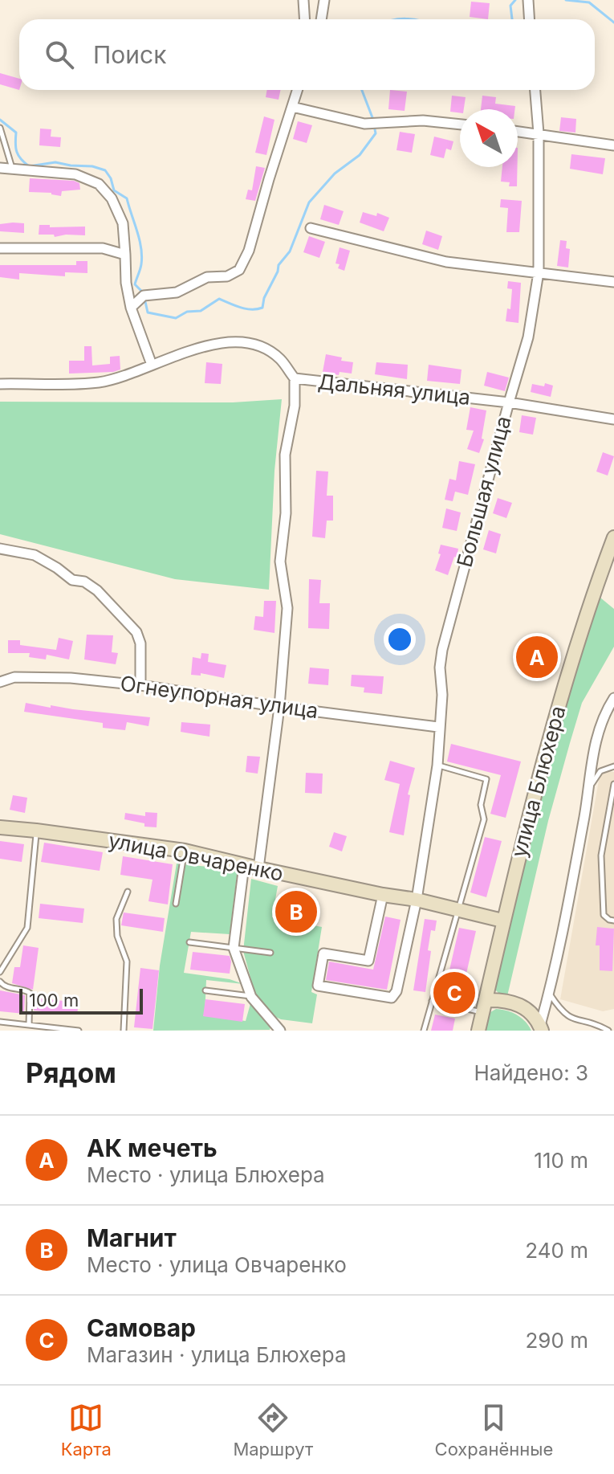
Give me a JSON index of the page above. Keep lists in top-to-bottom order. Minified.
{"streets":{"main road":["улица Блюхера","улица Овчаренко"],"street":["Дальняя улица","Большая улица","Огнеупорная улица"]},"crossings":[["Дальняя улица","Большая улица"],["Большая улица","Огнеупорная улица"],["Большая улица","улица Овчаренко"],["улица Блюхера","улица Овчаренко"]],"scale_bar":"100 m","north":"top left","page":{"search":"Поиск","pins":["A","B","C"],"scale":"100 m","heading":["Рядом","Найдено: 3"],"list":[{"mark":"A","name":"АК мечеть","note":"Место · улица Блюхера","value":"110 m"},{"mark":"B","name":"Магнит","note":"Место · улица Овчаренко","value":"240 m"},{"mark":"C","name":"Самовар","note":"Магазин · улица Блюхера","value":"290 m"}],"nav":["Карта","Маршрут","Сохранённые"]}}
